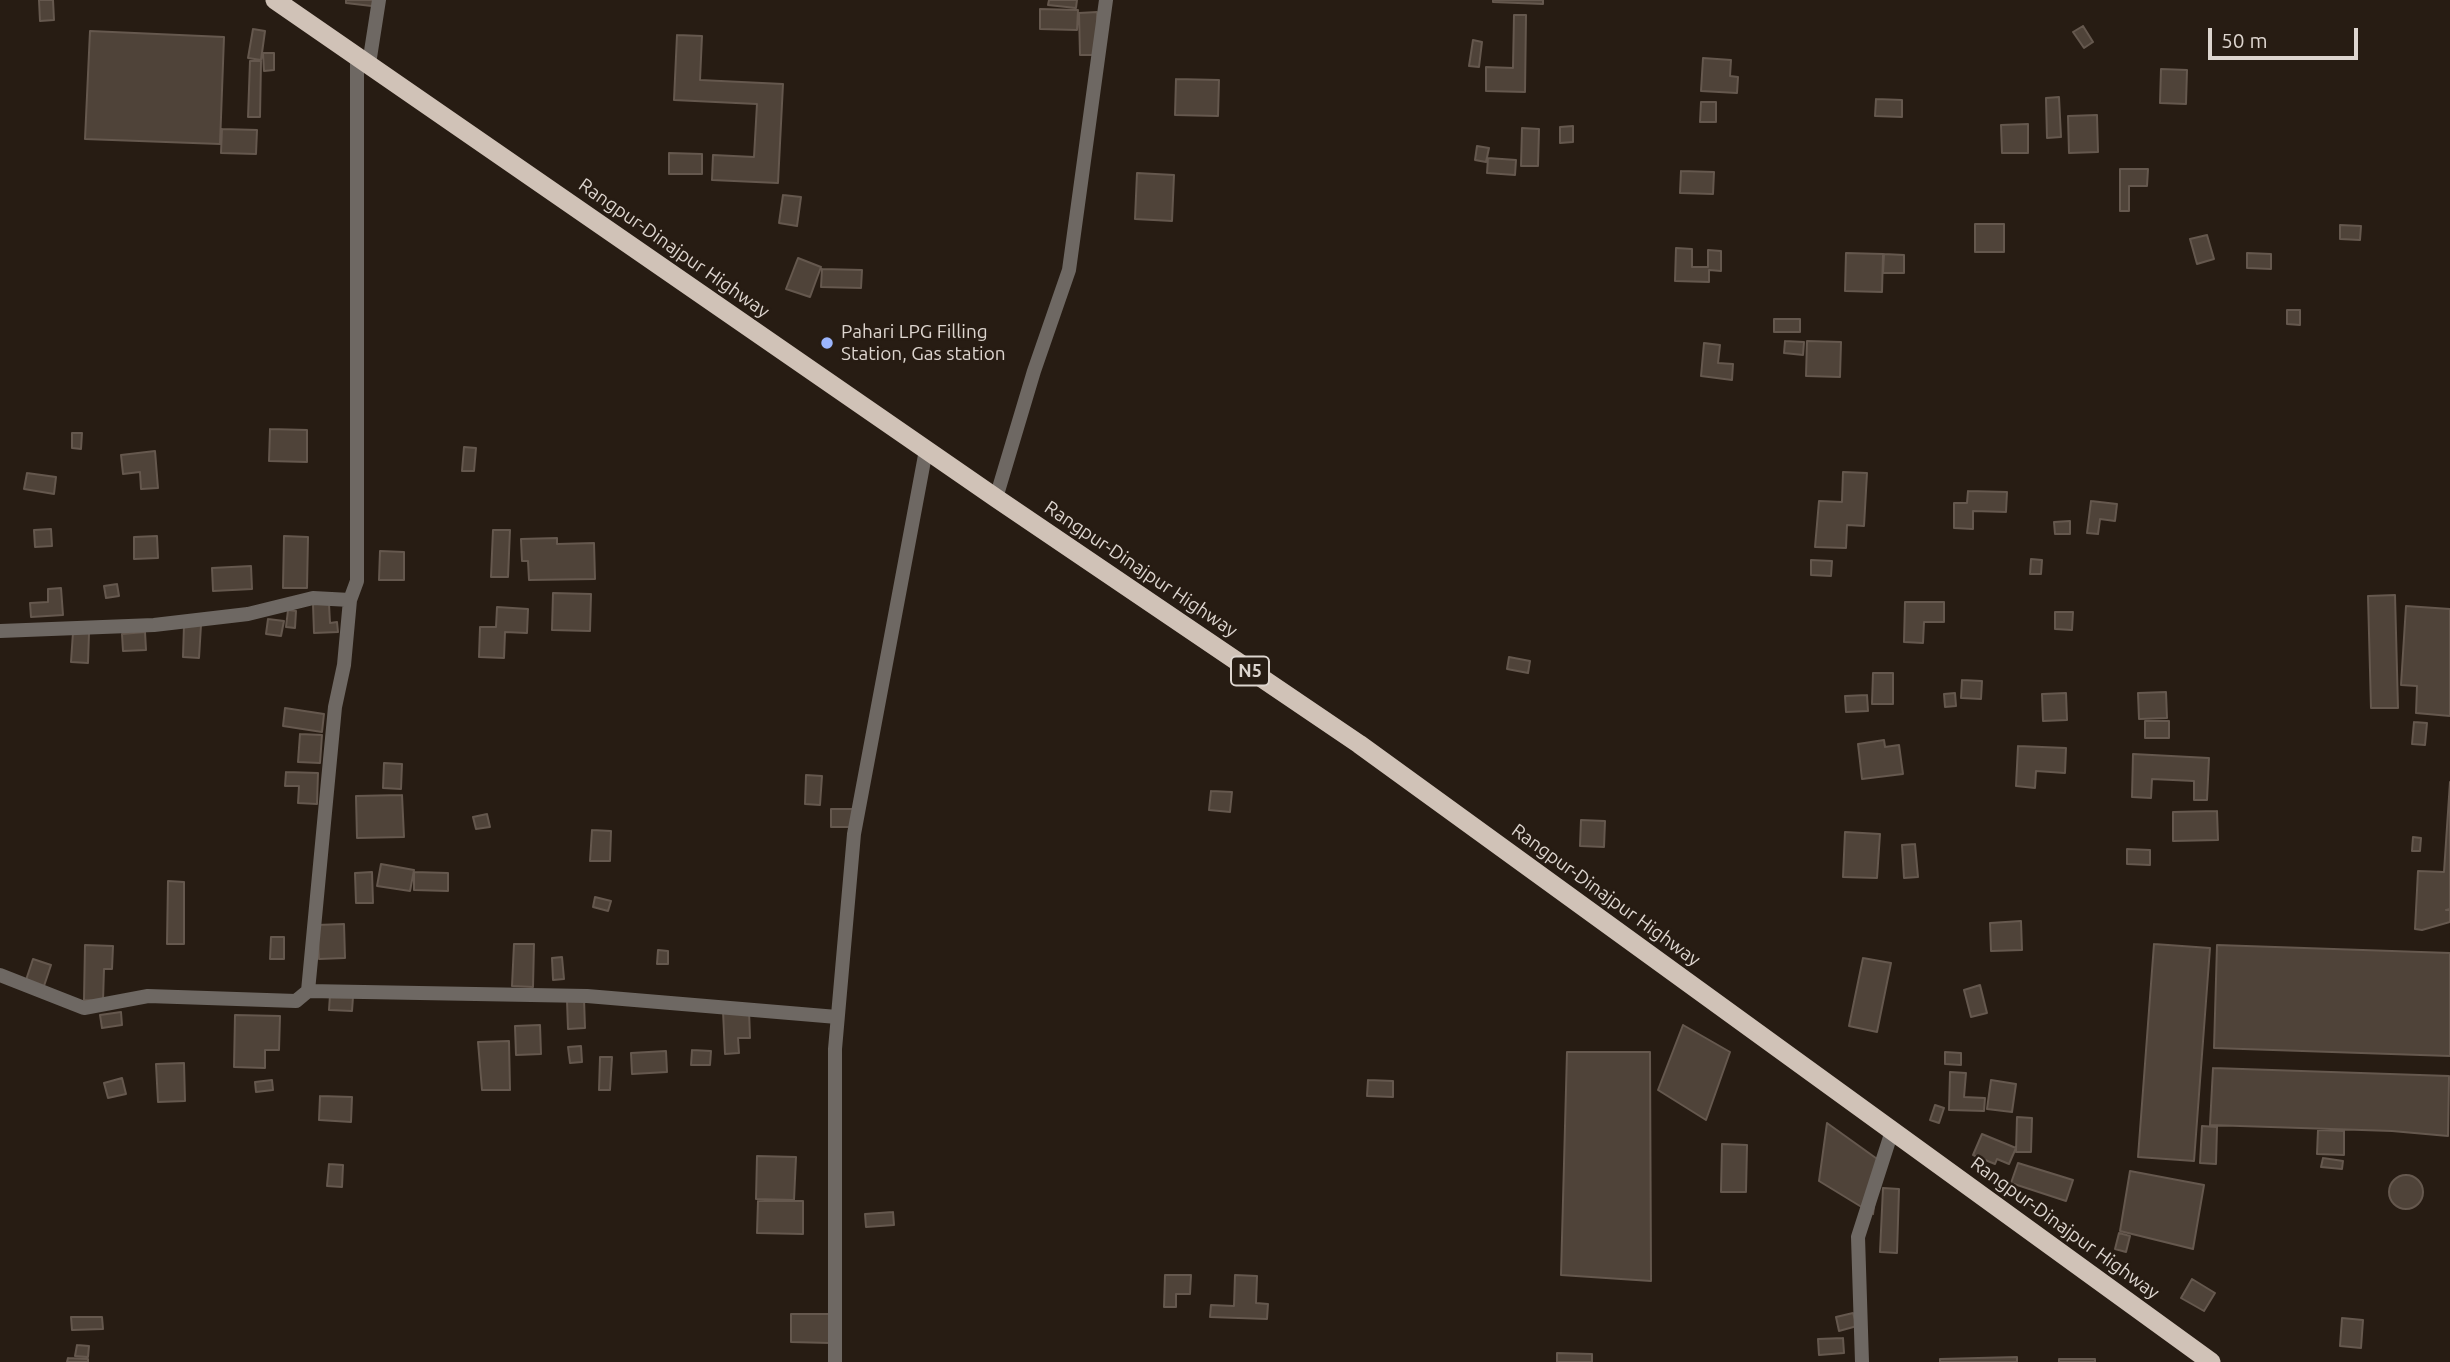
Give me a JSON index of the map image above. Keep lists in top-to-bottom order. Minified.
{"streets":{"highway":["Rangpur-Dinajpur Highway","N5"]},"places":["Pahari LPG Filling Station, Gas station"],"scale_bar":"50 m"}
